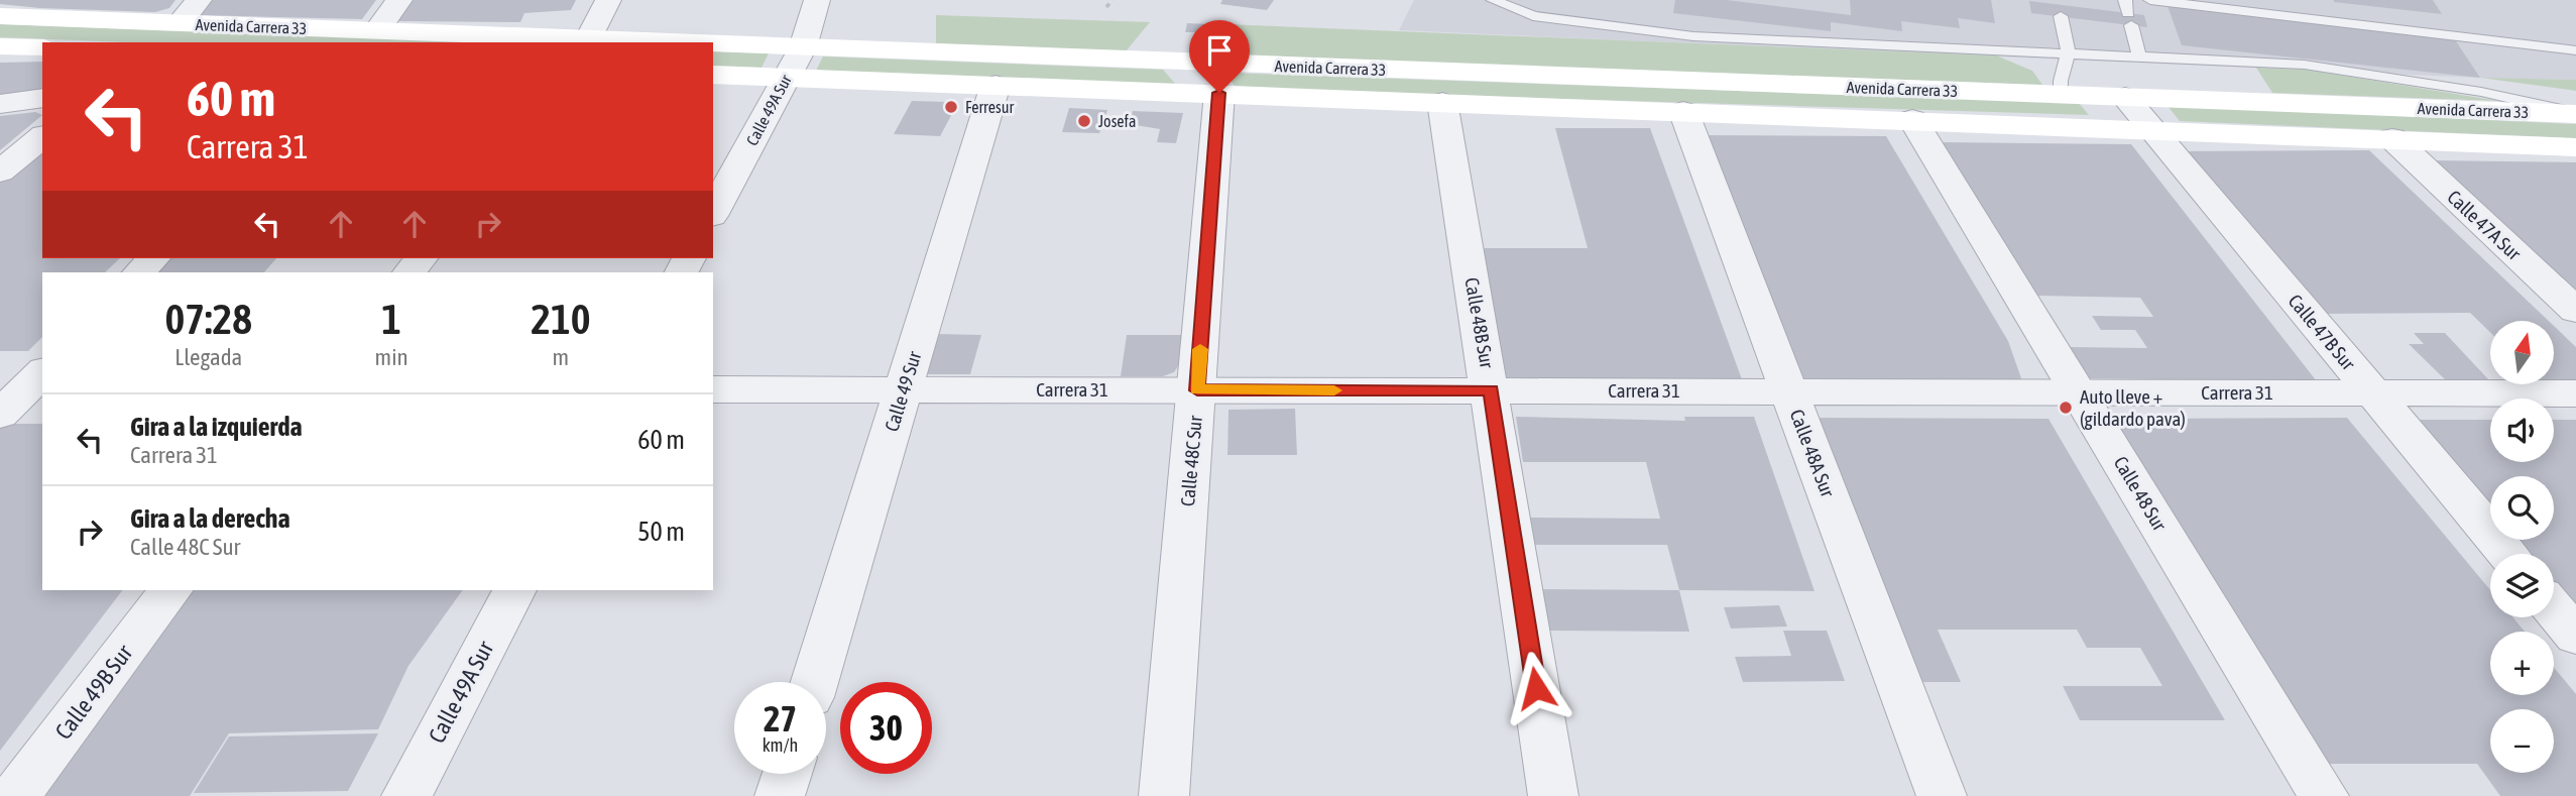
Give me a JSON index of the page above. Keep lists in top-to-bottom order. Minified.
{"streets":{"main road":["Avenida Carrera 33"],"street":["Calle 49A Sur","Calle 47A Sur","Calle 48B Sur","Calle 47B Sur","Carrera 31","Calle 49 Sur","Calle 48A Sur","Calle 48C Sur","Calle 48 Sur","Calle 49B Sur"]},"crossings":[["Avenida Carrera 33","Calle 49A Sur"],["Avenida Carrera 33","Calle 47A Sur"],["Avenida Carrera 33","Calle 48B Sur"],["Avenida Carrera 33","Calle 47B Sur"],["Avenida Carrera 33","Calle 49 Sur"],["Avenida Carrera 33","Calle 48A Sur"],["Avenida Carrera 33","Calle 48C Sur"],["Avenida Carrera 33","Calle 48 Sur"],["Calle 48B Sur","Carrera 31"],["Calle 47B Sur","Carrera 31"],["Carrera 31","Calle 49 Sur"],["Carrera 31","Calle 48A Sur"],["Carrera 31","Calle 48C Sur"],["Carrera 31","Calle 48 Sur"]],"places":["Ferresur","Josefa","Auto lleve + (gildardo pava)"],"north":"top","page":{"turn":["60 m","Carrera 31"],"eta":["07:28","Llegada","1","min","210","m"],"map_buttons":["+","−"],"list":[{"name":"Gira a la izquierda","note":"Carrera 31","value":"60 m"},{"name":"Gira a la derecha","note":"Calle 48C Sur","value":"50 m"}],"speed":"27 km/h","limit":"30"}}
